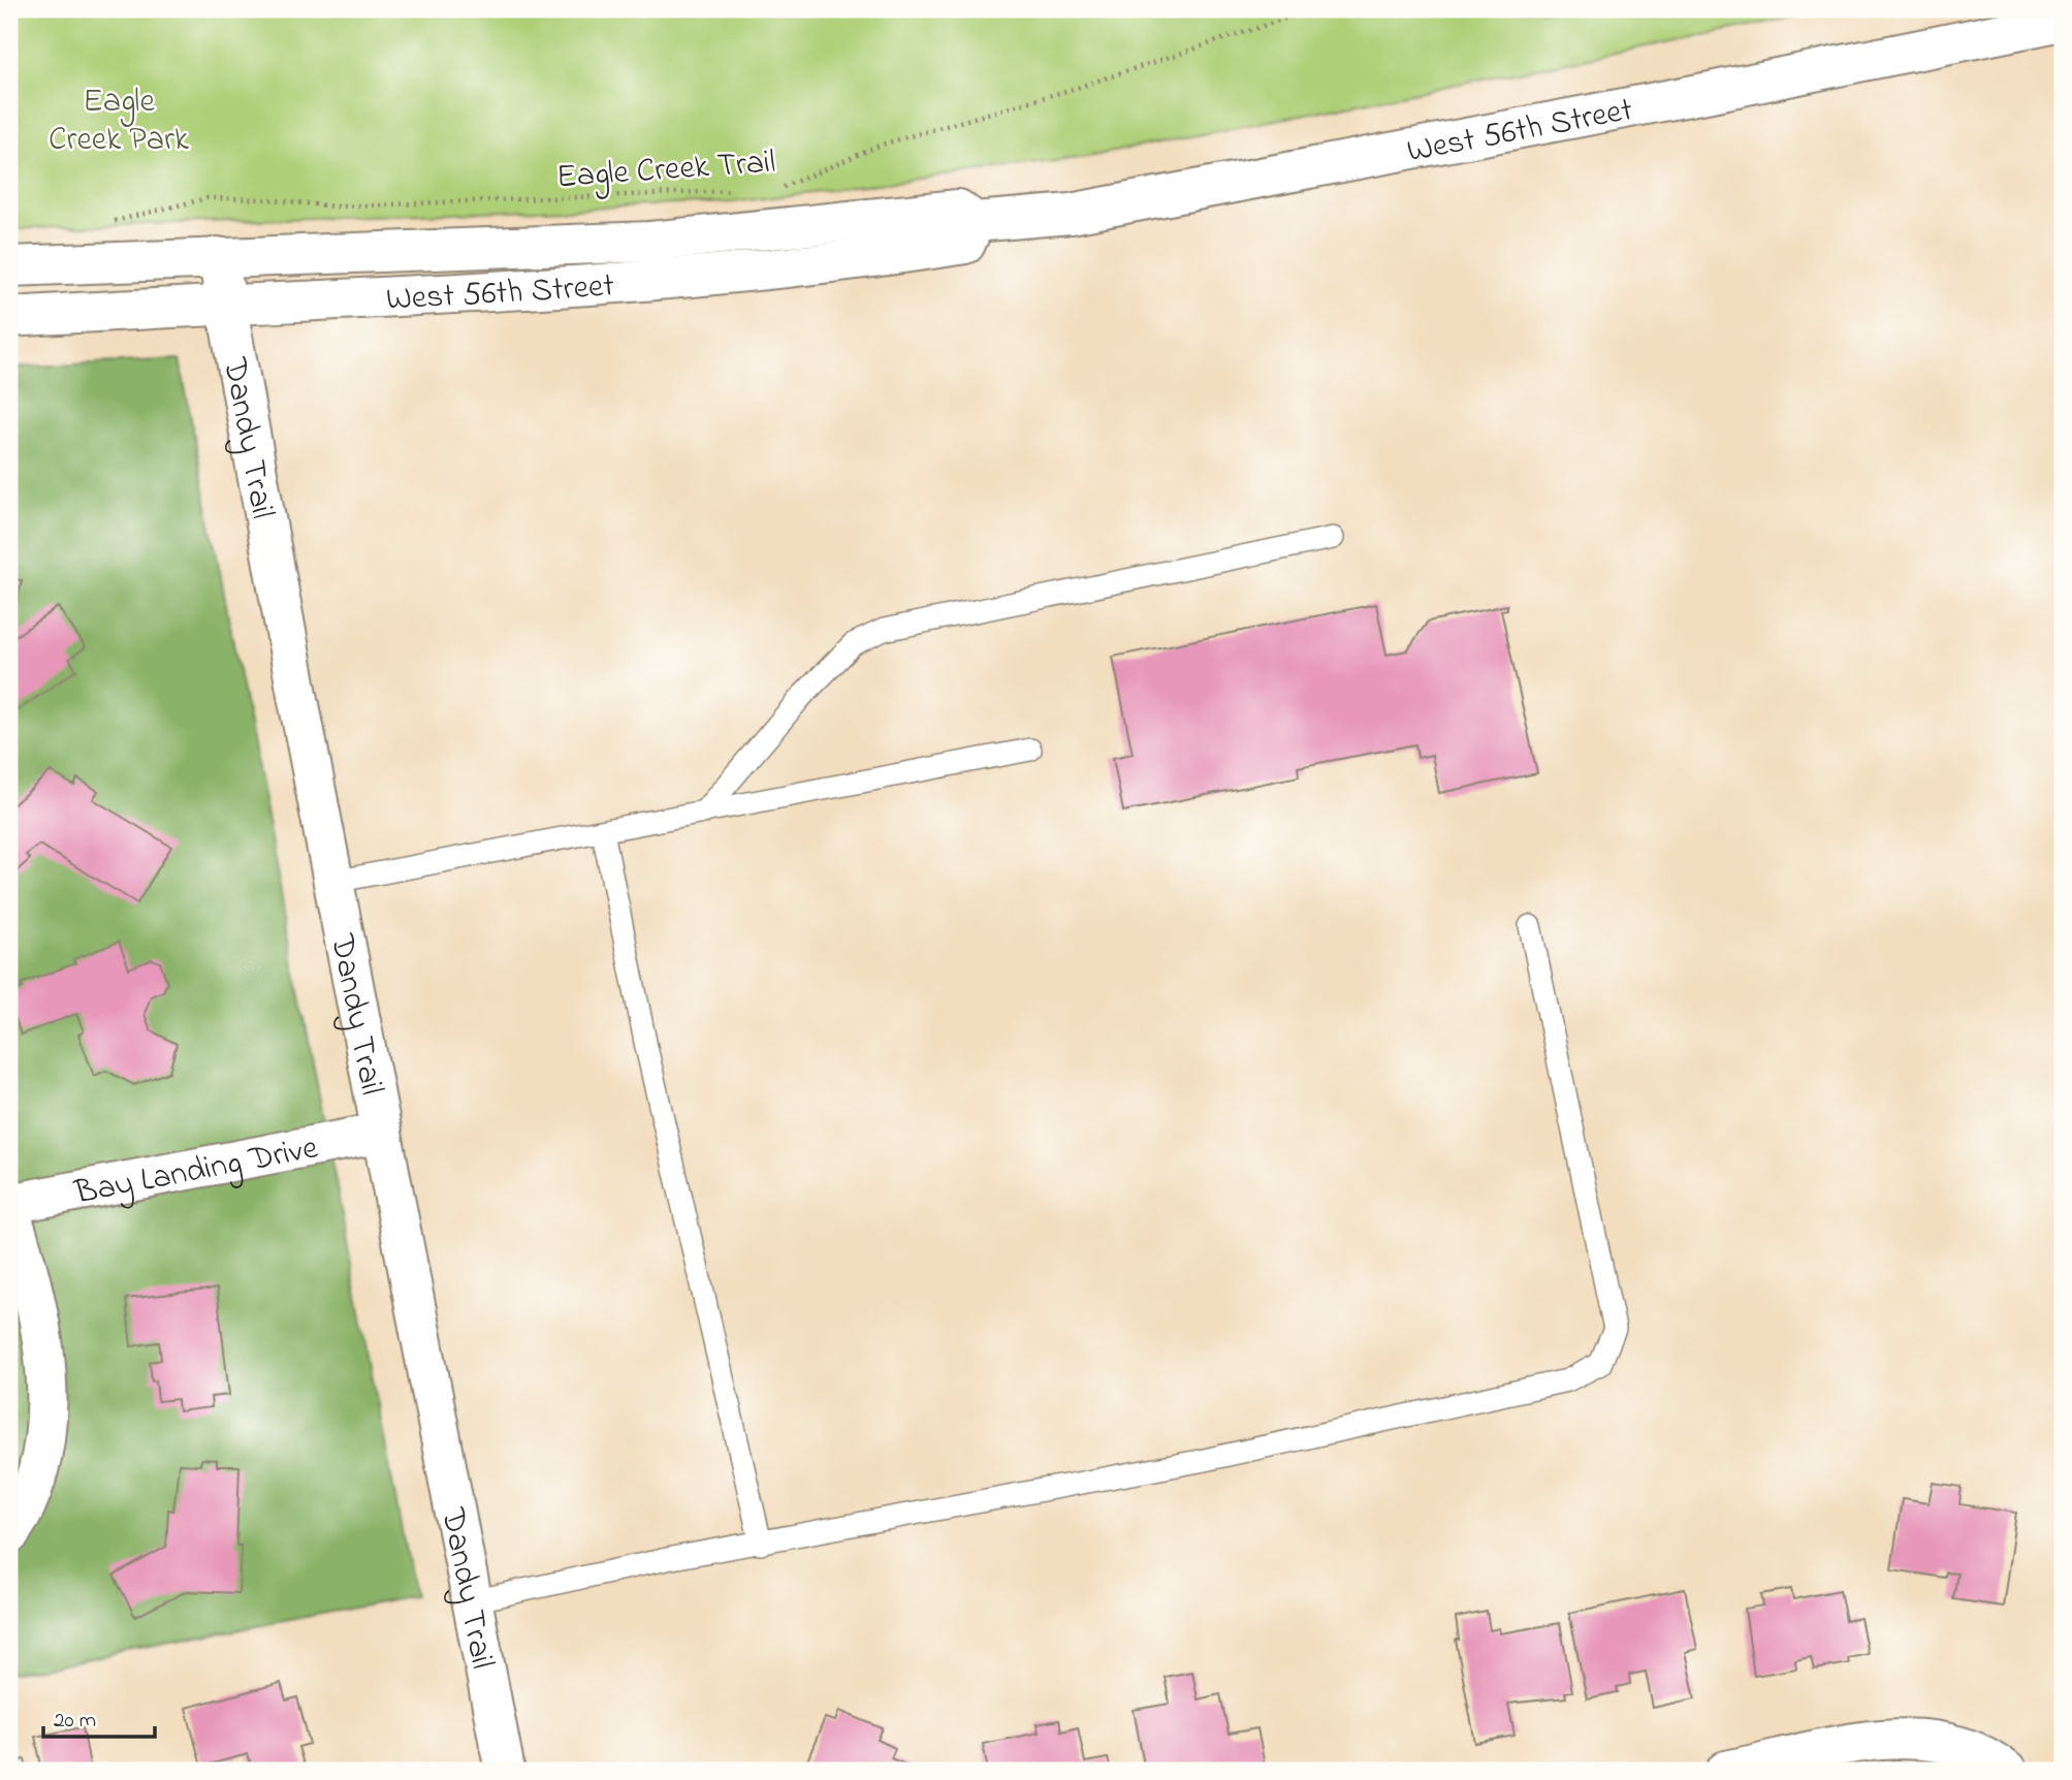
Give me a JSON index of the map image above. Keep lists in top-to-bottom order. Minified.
{"streets":{"main road":["West 56th Street","Dandy Trail","Bay Landing Drive"],"path":["Eagle Creek Trail"]},"crossings":[["West 56th Street","Dandy Trail"],["Dandy Trail","Bay Landing Drive"]],"parks":["Eagle Creek Park"],"scale_bar":"20 m"}
